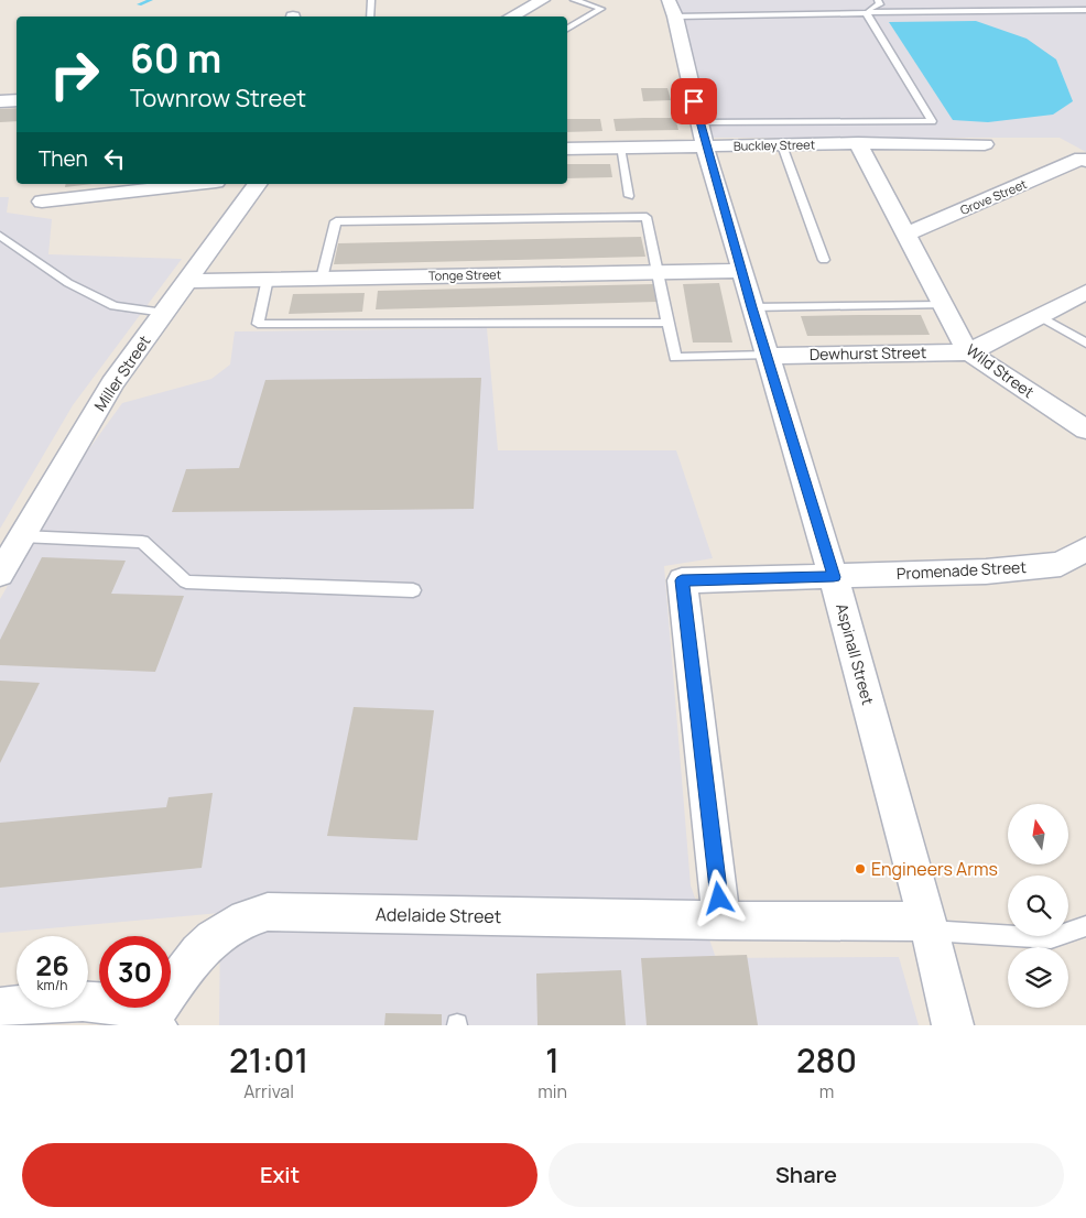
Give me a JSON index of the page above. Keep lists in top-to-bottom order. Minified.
{"streets":{"street":["Buckley Street","Grove Street","Tonge Street","Dewhurst Street","Wild Street","Miller Street","Promenade Street","Aspinall Street","Adelaide Street"]},"crossings":[["Buckley Street","Wild Street"],["Buckley Street","Aspinall Street"],["Grove Street","Wild Street"],["Tonge Street","Miller Street"],["Tonge Street","Aspinall Street"],["Dewhurst Street","Wild Street"],["Dewhurst Street","Aspinall Street"],["Promenade Street","Aspinall Street"],["Promenade Street","Adelaide Street"],["Aspinall Street","Adelaide Street"]],"places":["Engineers Arms"],"north":"top","page":{"turn":["60 m","Townrow Street"],"then":"Then","speed":"26 km/h","limit":"30","eta":["21:01","Arrival","1","min","280","m"],"buttons":["Exit","Share"]}}
